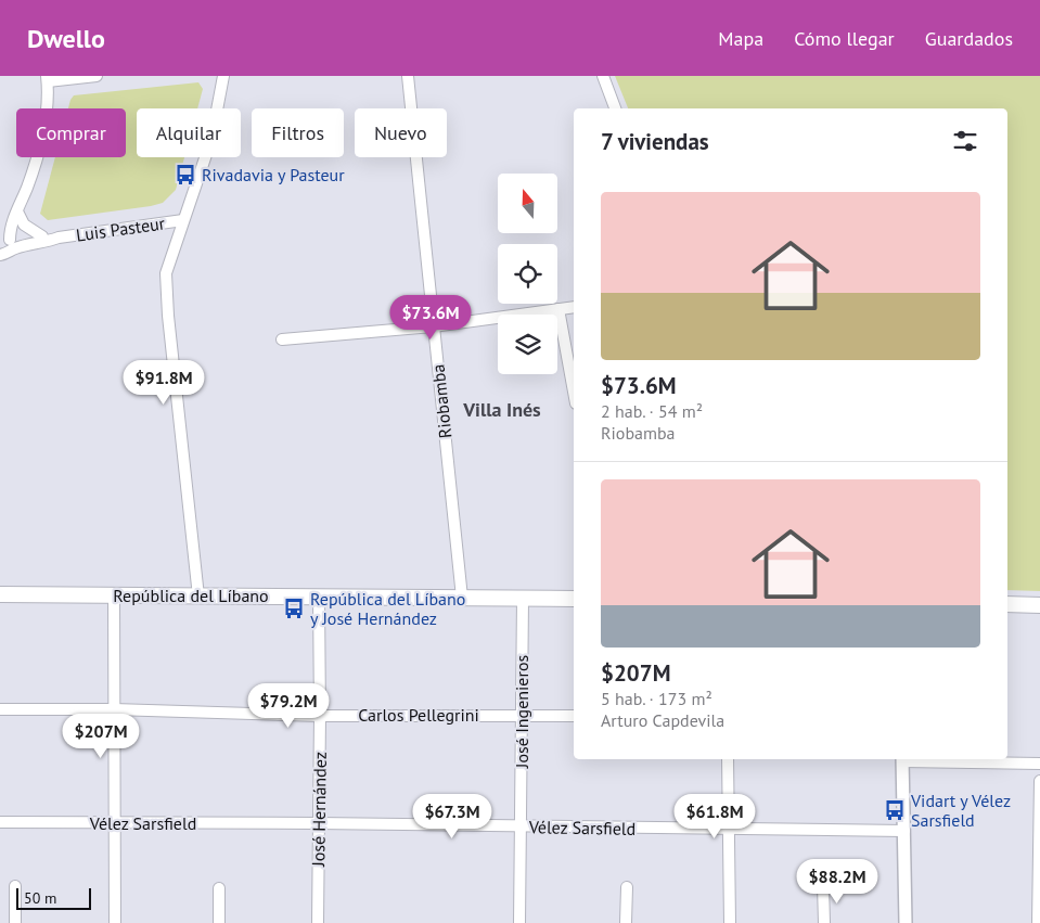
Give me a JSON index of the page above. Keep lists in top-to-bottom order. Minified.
{"streets":{"main road":["República del Líbano"],"street":["Luis Pasteur","Riobamba","José Ingenieros","Carlos Pellegrini","José Hernández","Vélez Sarsfield"]},"crossings":[["Riobamba","República del Líbano"],["República del Líbano","José Ingenieros"],["República del Líbano","José Hernández"],["José Ingenieros","Carlos Pellegrini"],["José Ingenieros","Vélez Sarsfield"],["Carlos Pellegrini","José Hernández"],["José Hernández","Vélez Sarsfield"]],"districts":["Villa Inés"],"places":{"bus stop":["Rivadavia y Pasteur","República del Líbano y José Hernández","Vidart y Vélez Sarsfield"]},"scale_bar":"50 m","north":"top","page":{"header":"Dwello","nav":["Mapa","Cómo llegar","Guardados"],"chip":["Comprar","Alquilar","Filtros","Nuevo"],"heading":"7 viviendas","list":[{"name":"$73.6M","note":"2 hab. · 54 m² · Riobamba"},{"name":"$207M","note":"5 hab. · 173 m² · Arturo Capdevila"}],"price":["$73.6M","$91.8M","$79.2M","$207M","$67.3M","$61.8M","$88.2M"],"scale":"50 m"}}
